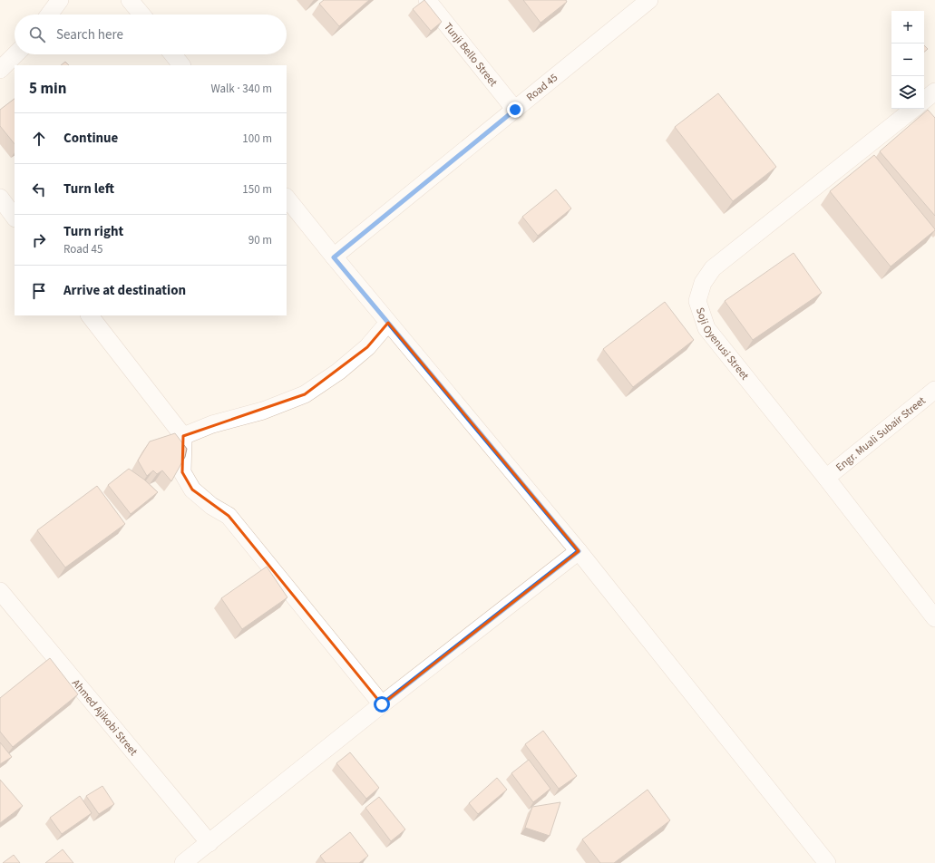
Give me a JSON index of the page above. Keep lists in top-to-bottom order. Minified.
{"streets":{"street":["Tunji Bello Street","Road 45","Soji Oyenusi Street","Engr. Muali Subair Street","Ahmed Ajikobi Street"]},"crossings":[["Tunji Bello Street","Road 45"],["Soji Oyenusi Street","Engr. Muali Subair Street"]],"page":{"map_buttons":["+","−"],"search":"Search here","heading":["5 min","Walk · 340 m"],"list":[["Continue","100 m"],["Turn left","150 m"],["Turn right","Road 45","90 m"],"Arrive at destination"]}}
